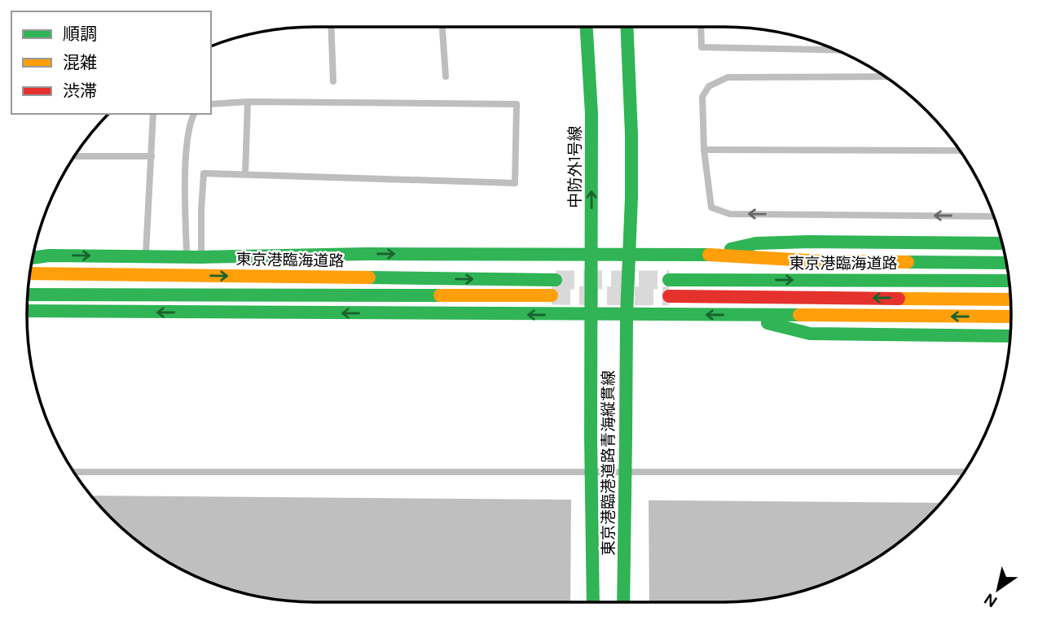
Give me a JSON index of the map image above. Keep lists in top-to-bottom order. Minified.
{"streets":{"street":["中防外1号線","東京港臨海道路","東京港臨港道路青海縦貫線"]},"crossings":[["中防外1号線","東京港臨港道路青海縦貫線"]],"legend":["順調","混雑","渋滞"],"north":"bottom left"}
